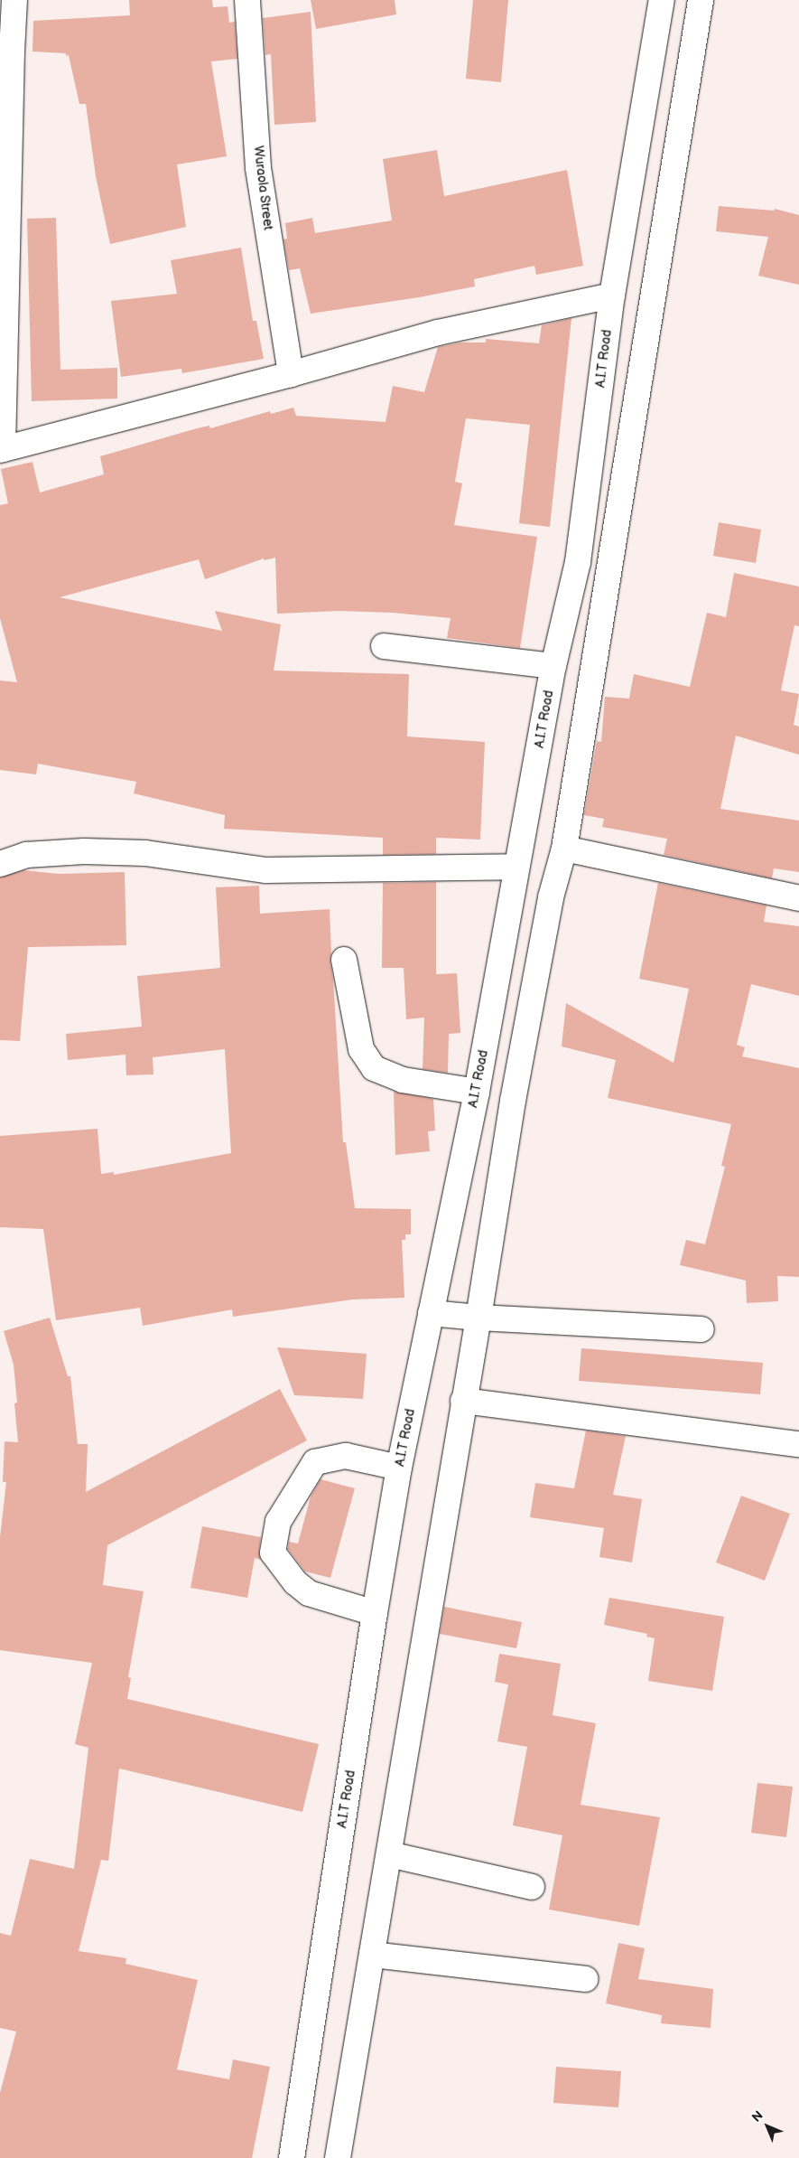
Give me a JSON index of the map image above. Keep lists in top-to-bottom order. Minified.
{"streets":{"street":["Wuraola Street","A.I.T Road"]},"north":"top left"}
